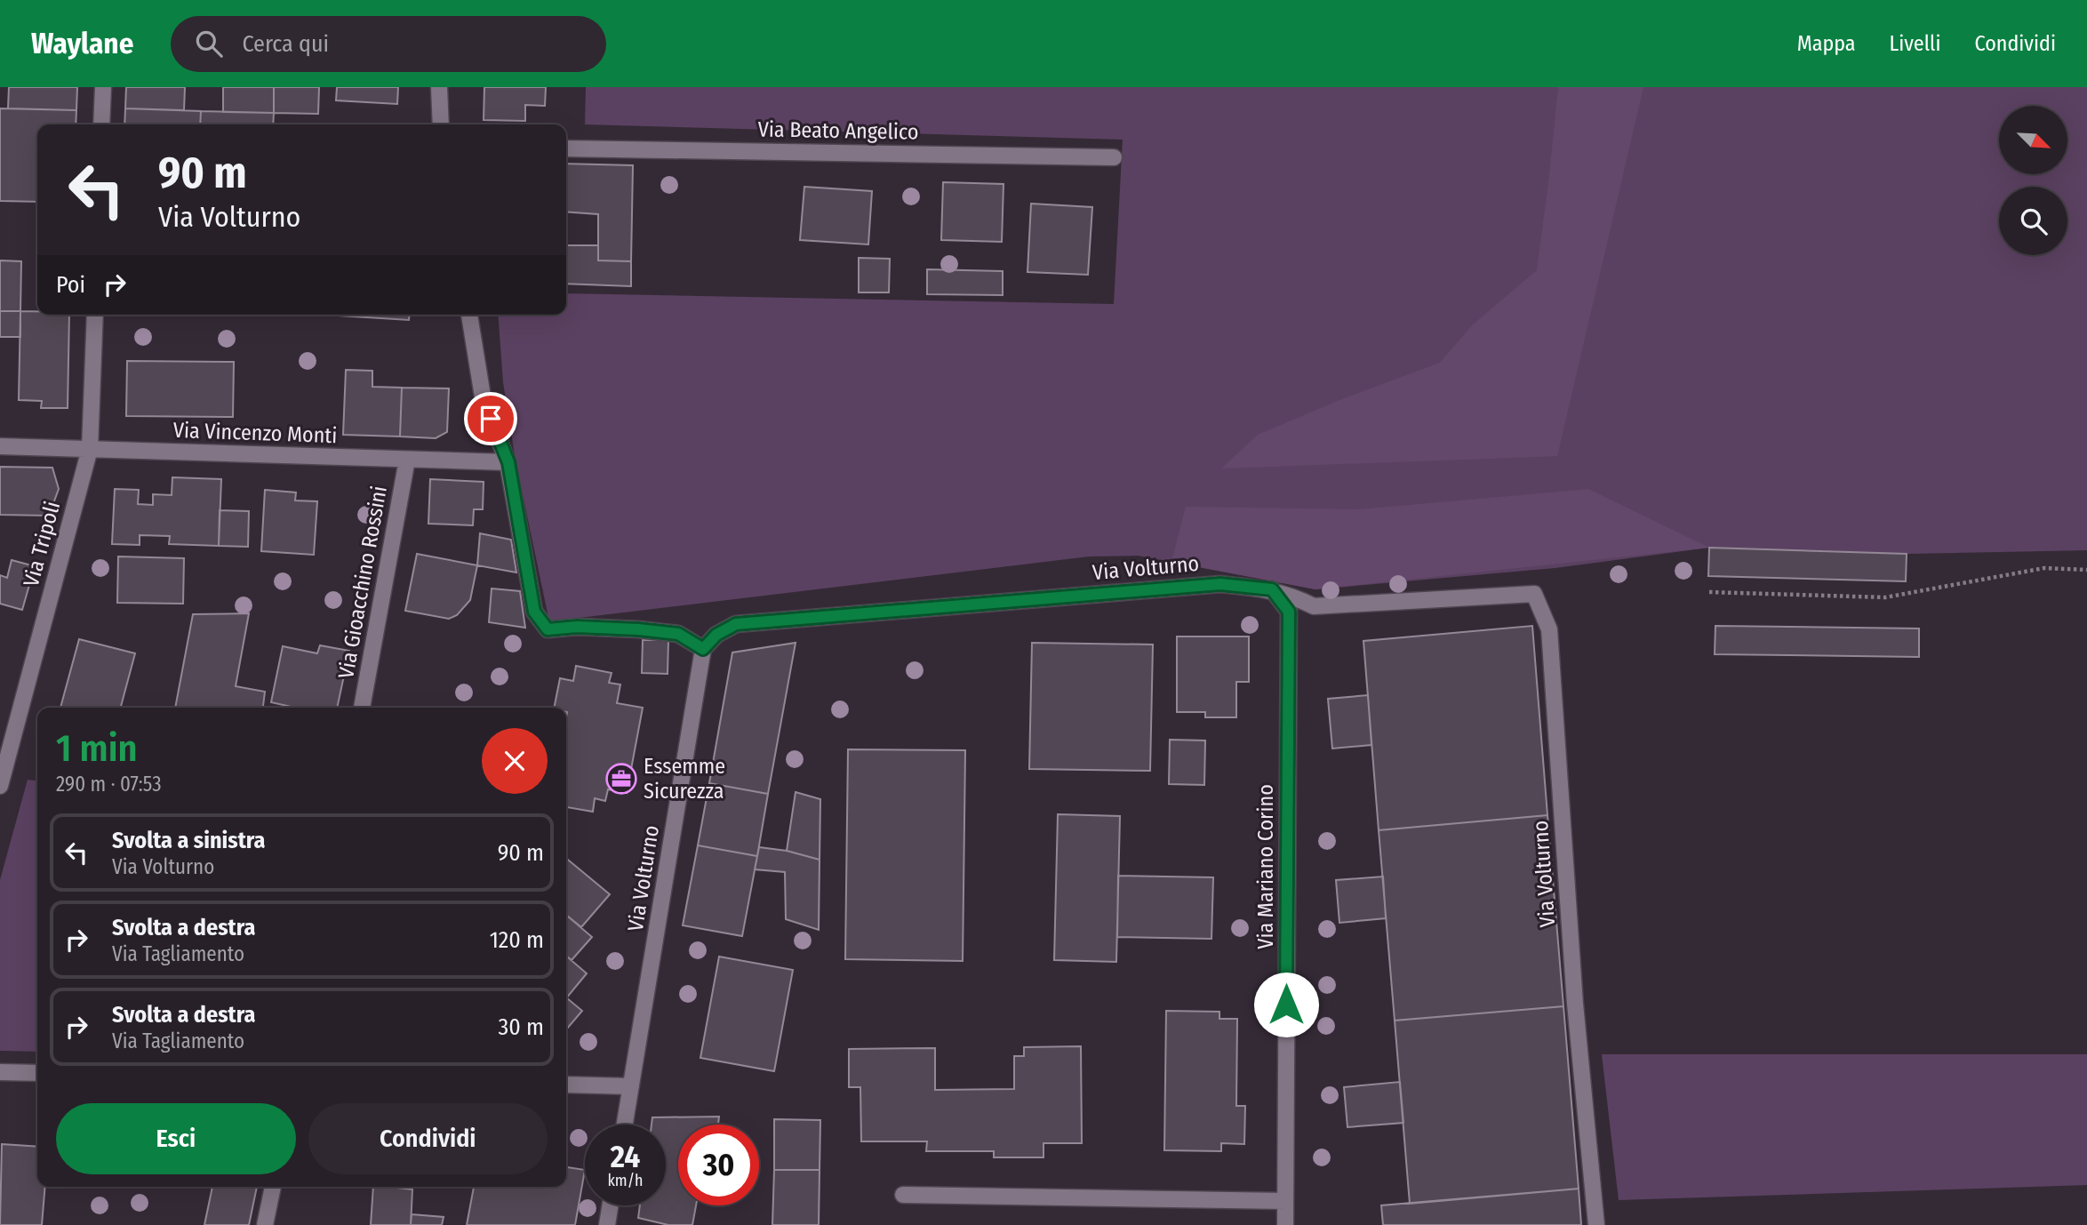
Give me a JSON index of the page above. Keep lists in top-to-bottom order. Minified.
{"streets":{"street":["Via Beato Angelico","Via Vincenzo Monti","Via Tripoli","Via Volturno","Via Gioacchino Rossini","Via Mariano Corino"]},"crossings":[["Via Vincenzo Monti","Via Tripoli"],["Via Vincenzo Monti","Via Gioacchino Rossini"],["Via Volturno","Via Mariano Corino"]],"places":{"office":["Essemme Sicurezza"]},"north":"bottom right","page":{"header":"Waylane","search":"Cerca qui","nav":["Mappa","Livelli","Condividi"],"turn":["90 m","Via Volturno"],"then":"Poi","heading":["1 min","290 m · 07:53"],"list":[{"name":"Svolta a sinistra","note":"Via Volturno","value":"90 m"},{"name":"Svolta a destra","note":"Via Tagliamento","value":"120 m"},{"name":"Svolta a destra","note":"Via Tagliamento","value":"30 m"}],"buttons":["Esci","Condividi"],"speed":"24 km/h","limit":"30"}}
